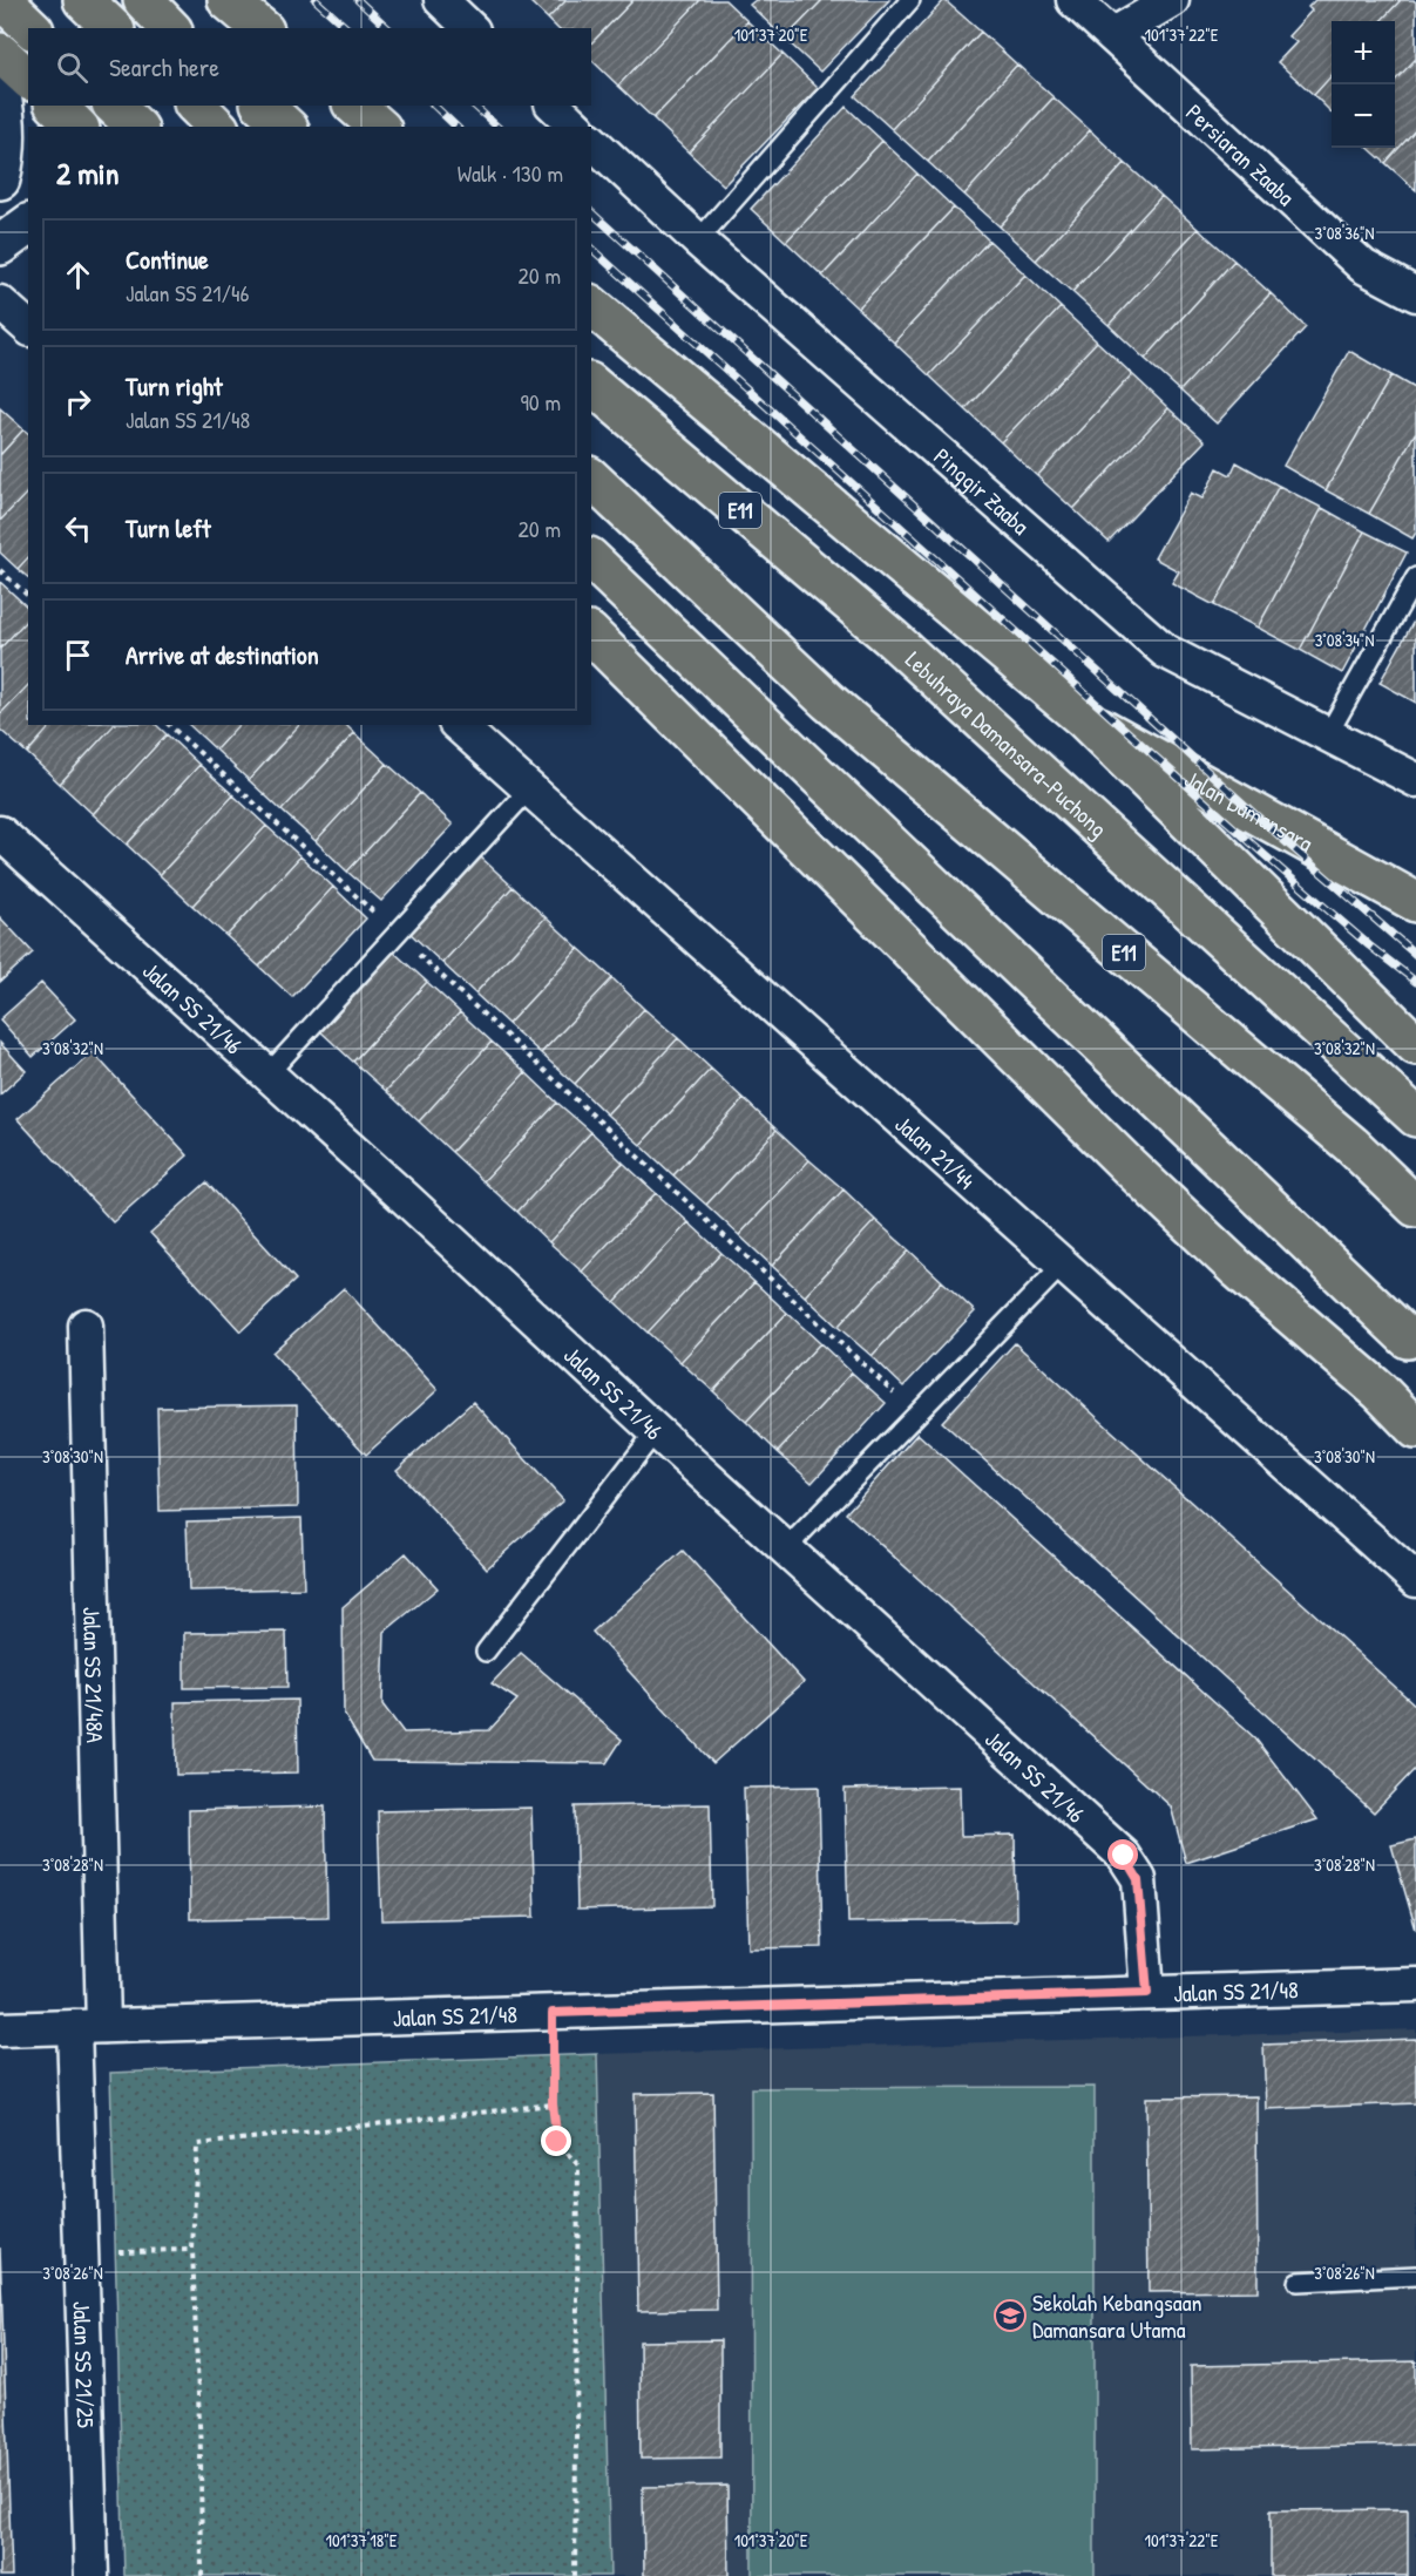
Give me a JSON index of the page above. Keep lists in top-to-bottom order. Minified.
{"streets":{"main road":["E11","Lebuhraya Damansara–Puchong","Jalan Damansara"],"street":["Persiaran Zaaba","Pinggir Zaaba","Jalan SS 21/46","Jalan 21/44","Jalan SS 21/48A","Jalan SS 21/48","Jalan SS 21/25"]},"crossings":[["Jalan SS 21/46","Jalan SS 21/48"],["Jalan SS 21/48A","Jalan SS 21/48"],["Jalan SS 21/48A","Jalan SS 21/25"],["Jalan SS 21/48","Jalan SS 21/25"]],"places":{"school or university":["Sekolah Kebangsaan Damansara Utama"]},"page":{"map_buttons":["+","−"],"search":"Search here","heading":["2 min","Walk · 130 m"],"list":[["Continue","Jalan SS 21/46","20 m"],["Turn right","Jalan SS 21/48","90 m"],["Turn left","20 m"],"Arrive at destination"]},"coordinates":["101°37'20\"E","101°37'22\"E","3°08'36\"N","3°08'34\"N","3°08'32\"N","3°08'30\"N","3°08'28\"N","3°08'26\"N","101°37'18\"E"]}
